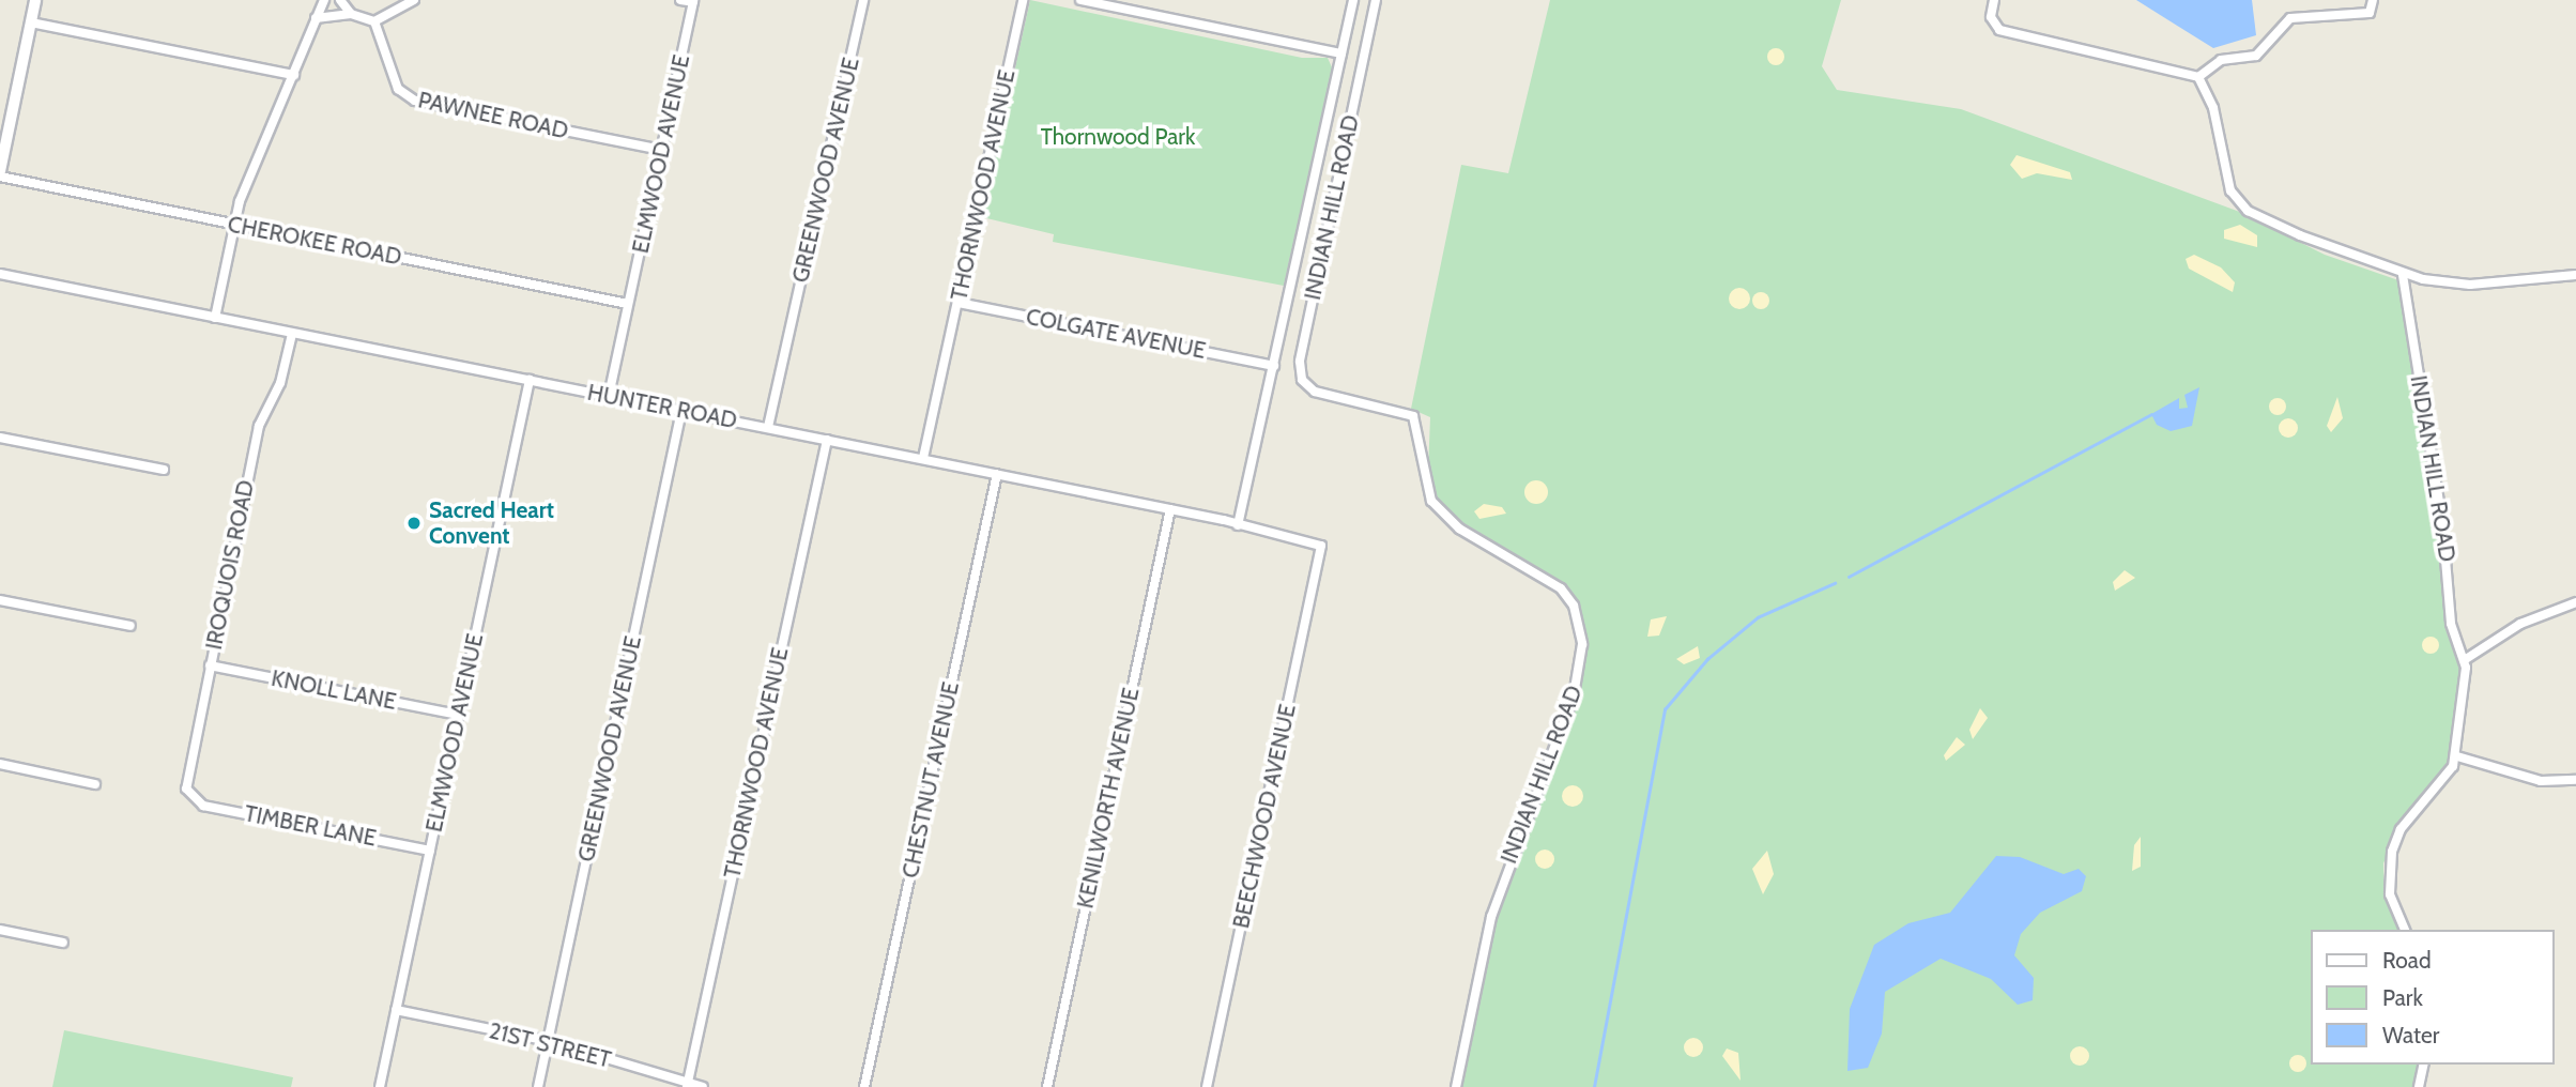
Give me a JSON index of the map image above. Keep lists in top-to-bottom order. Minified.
{"streets":{"street":["PAWNEE ROAD","ELMWOOD AVENUE","GREENWOOD AVENUE","THORNWOOD AVENUE","INDIAN HILL ROAD","CHEROKEE ROAD","COLGATE AVENUE","HUNTER ROAD","IROQUOIS ROAD","KNOLL LANE","CHESTNUT AVENUE","KENILWORTH AVENUE","BEECHWOOD AVENUE","TIMBER LANE","21ST STREET"]},"crossings":[["PAWNEE ROAD","ELMWOOD AVENUE"],["ELMWOOD AVENUE","CHEROKEE ROAD"],["ELMWOOD AVENUE","HUNTER ROAD"],["ELMWOOD AVENUE","KNOLL LANE"],["ELMWOOD AVENUE","TIMBER LANE"],["ELMWOOD AVENUE","21ST STREET"],["GREENWOOD AVENUE","HUNTER ROAD"],["GREENWOOD AVENUE","21ST STREET"],["THORNWOOD AVENUE","COLGATE AVENUE"],["THORNWOOD AVENUE","HUNTER ROAD"],["THORNWOOD AVENUE","21ST STREET"],["HUNTER ROAD","IROQUOIS ROAD"],["HUNTER ROAD","CHESTNUT AVENUE"],["HUNTER ROAD","KENILWORTH AVENUE"],["HUNTER ROAD","BEECHWOOD AVENUE"],["IROQUOIS ROAD","KNOLL LANE"],["IROQUOIS ROAD","TIMBER LANE"]],"parks":["Thornwood Park"],"places":["Sacred Heart Convent"],"legend":["Road","Park","Water"]}
